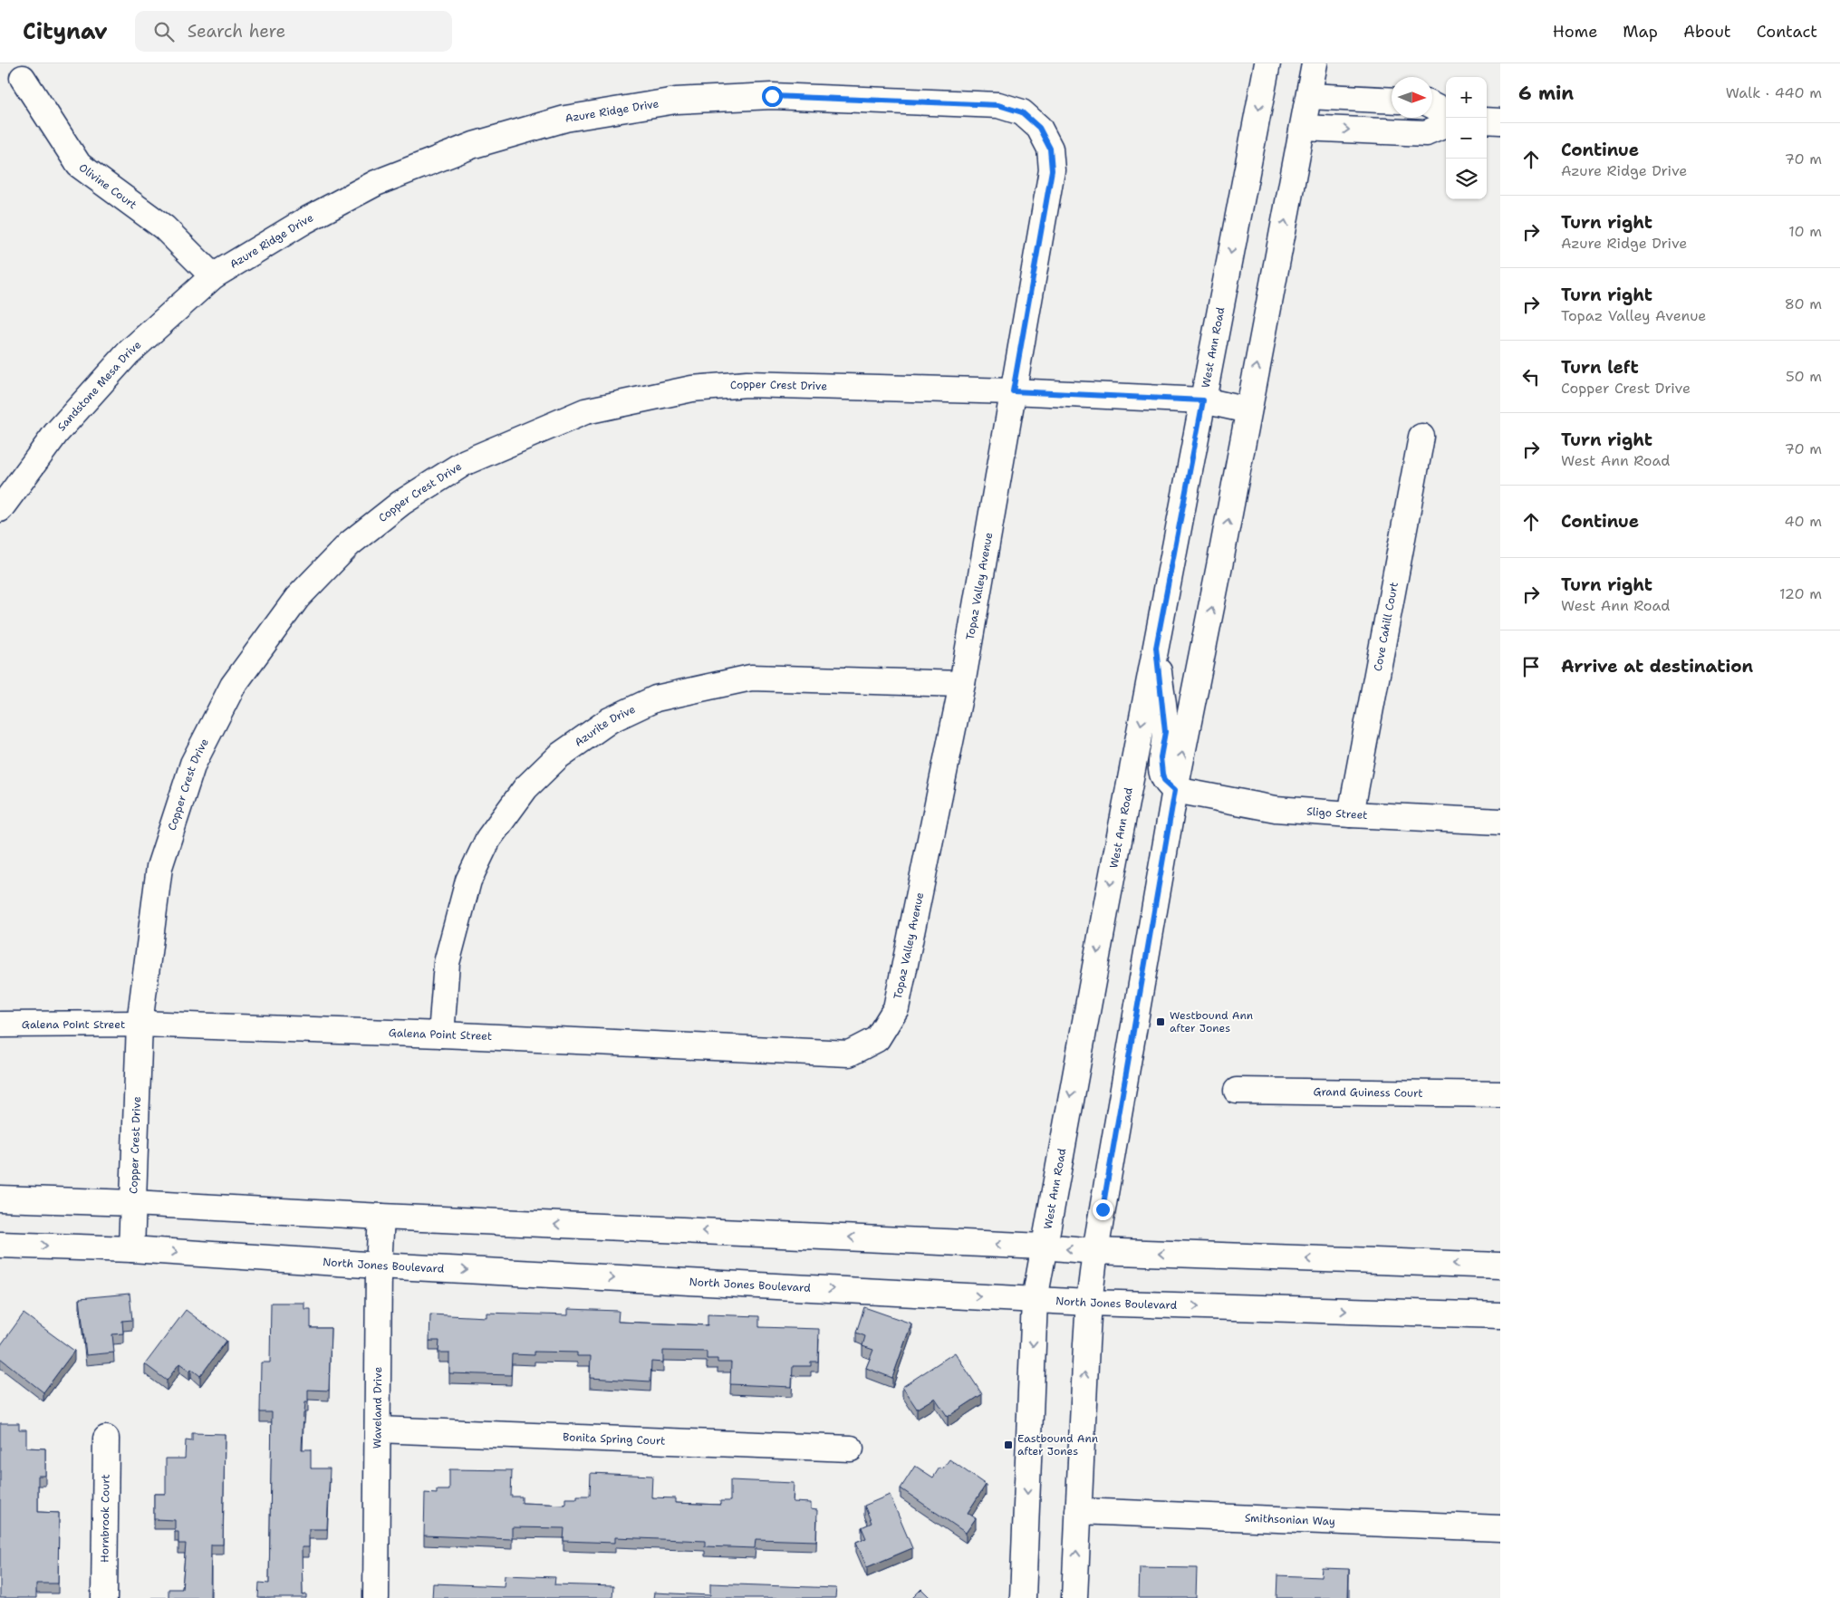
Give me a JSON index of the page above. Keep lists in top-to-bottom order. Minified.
{"streets":{"street":["Azure Ridge Drive","Olivine Court","West Ann Road","Copper Crest Drive","Sandstone Mesa Drive","Topaz Valley Avenue","Cove Cahill Court","Azurite Drive","Sligo Street","Galena Point Street","Grand Guiness Court","North Jones Boulevard","Waveland Drive","Bonita Spring Court","Hornbrook Court","Smithsonian Way"]},"crossings":[["Azure Ridge Drive","Olivine Court"],["Azure Ridge Drive","Sandstone Mesa Drive"],["Azure Ridge Drive","Topaz Valley Avenue"],["Olivine Court","Sandstone Mesa Drive"],["West Ann Road","Copper Crest Drive"],["West Ann Road","North Jones Boulevard"],["Copper Crest Drive","Topaz Valley Avenue"],["Copper Crest Drive","Galena Point Street"],["Copper Crest Drive","North Jones Boulevard"],["Topaz Valley Avenue","Azurite Drive"],["Topaz Valley Avenue","Galena Point Street"],["Cove Cahill Court","Sligo Street"],["Azurite Drive","Galena Point Street"],["North Jones Boulevard","Waveland Drive"],["Waveland Drive","Bonita Spring Court"]],"places":{"transit":["Westbound Ann after Jones","Eastbound Ann after Jones"]},"north":"right","page":{"header":"Citynav","search":"Search here","nav":["Home","Map","About","Contact"],"heading":["6 min","Walk · 440 m"],"map_buttons":["+","−"],"list":[["Continue","Azure Ridge Drive","70 m"],["Turn right","Azure Ridge Drive","10 m"],["Turn right","Topaz Valley Avenue","80 m"],["Turn left","Copper Crest Drive","50 m"],["Turn right","West Ann Road","70 m"],["Continue","40 m"],["Turn right","West Ann Road","120 m"],"Arrive at destination"]}}
